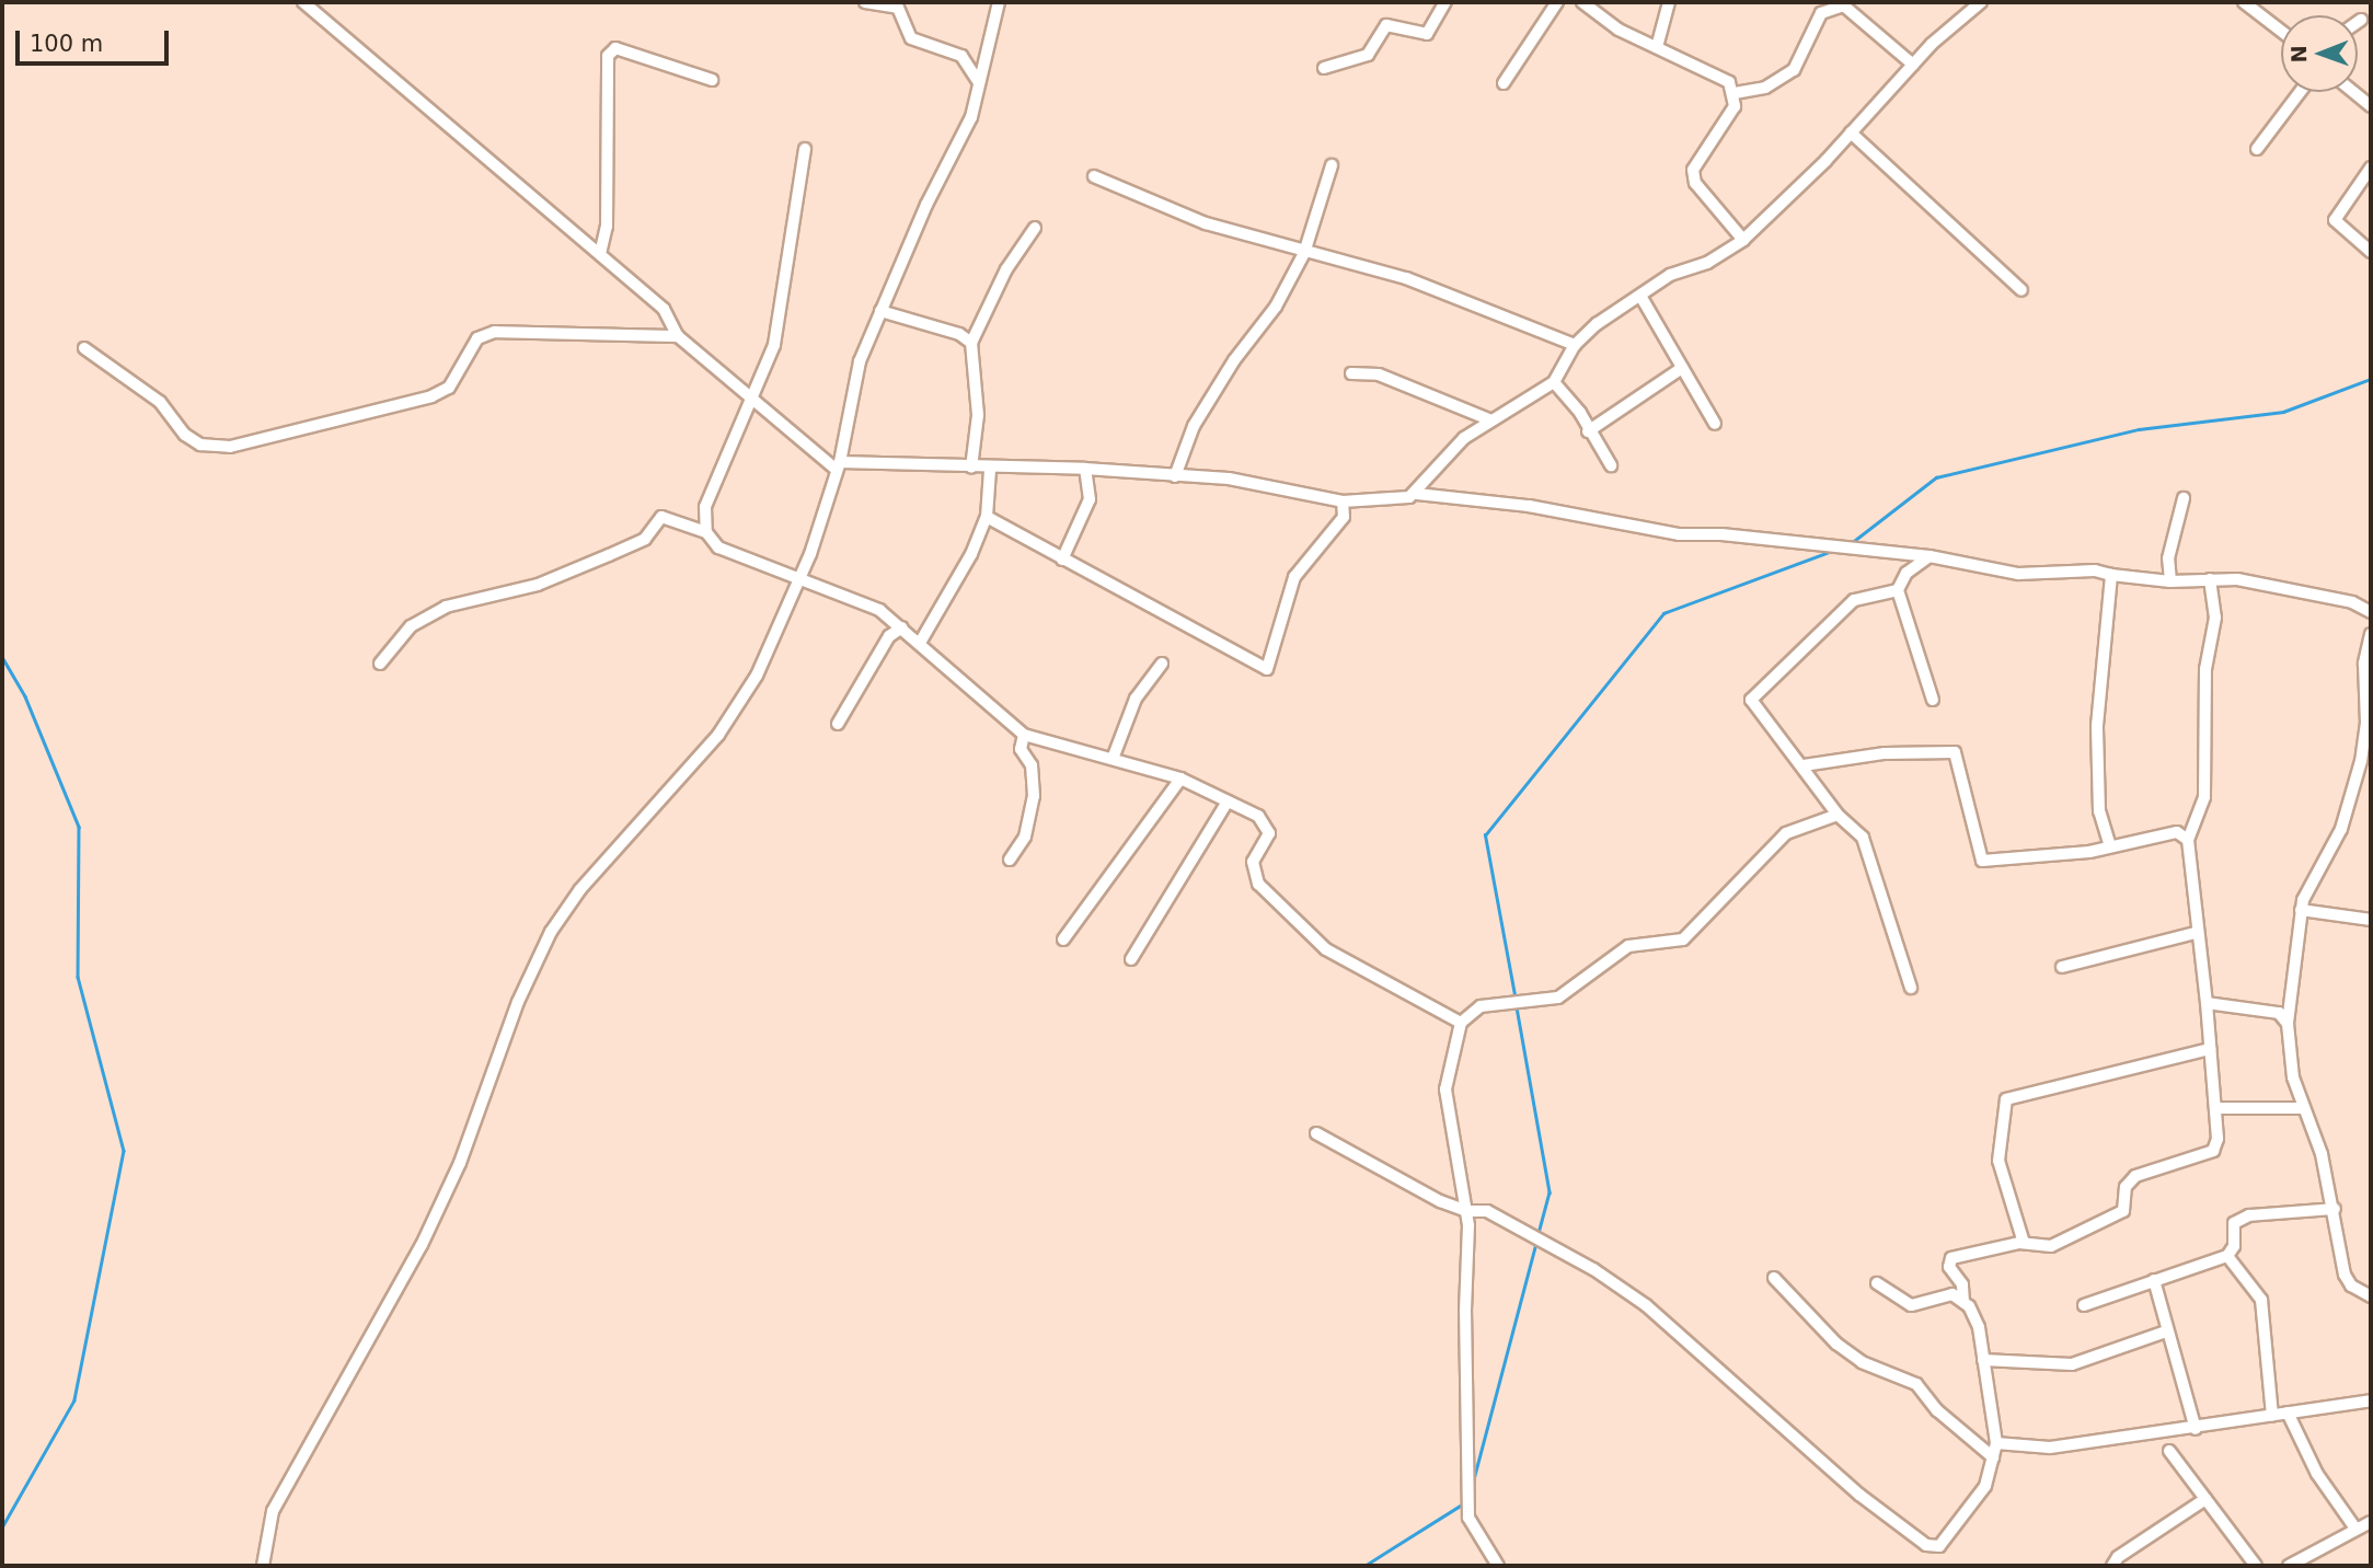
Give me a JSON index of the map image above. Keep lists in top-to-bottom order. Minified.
{"scale_bar":"100 m","north":"left"}
